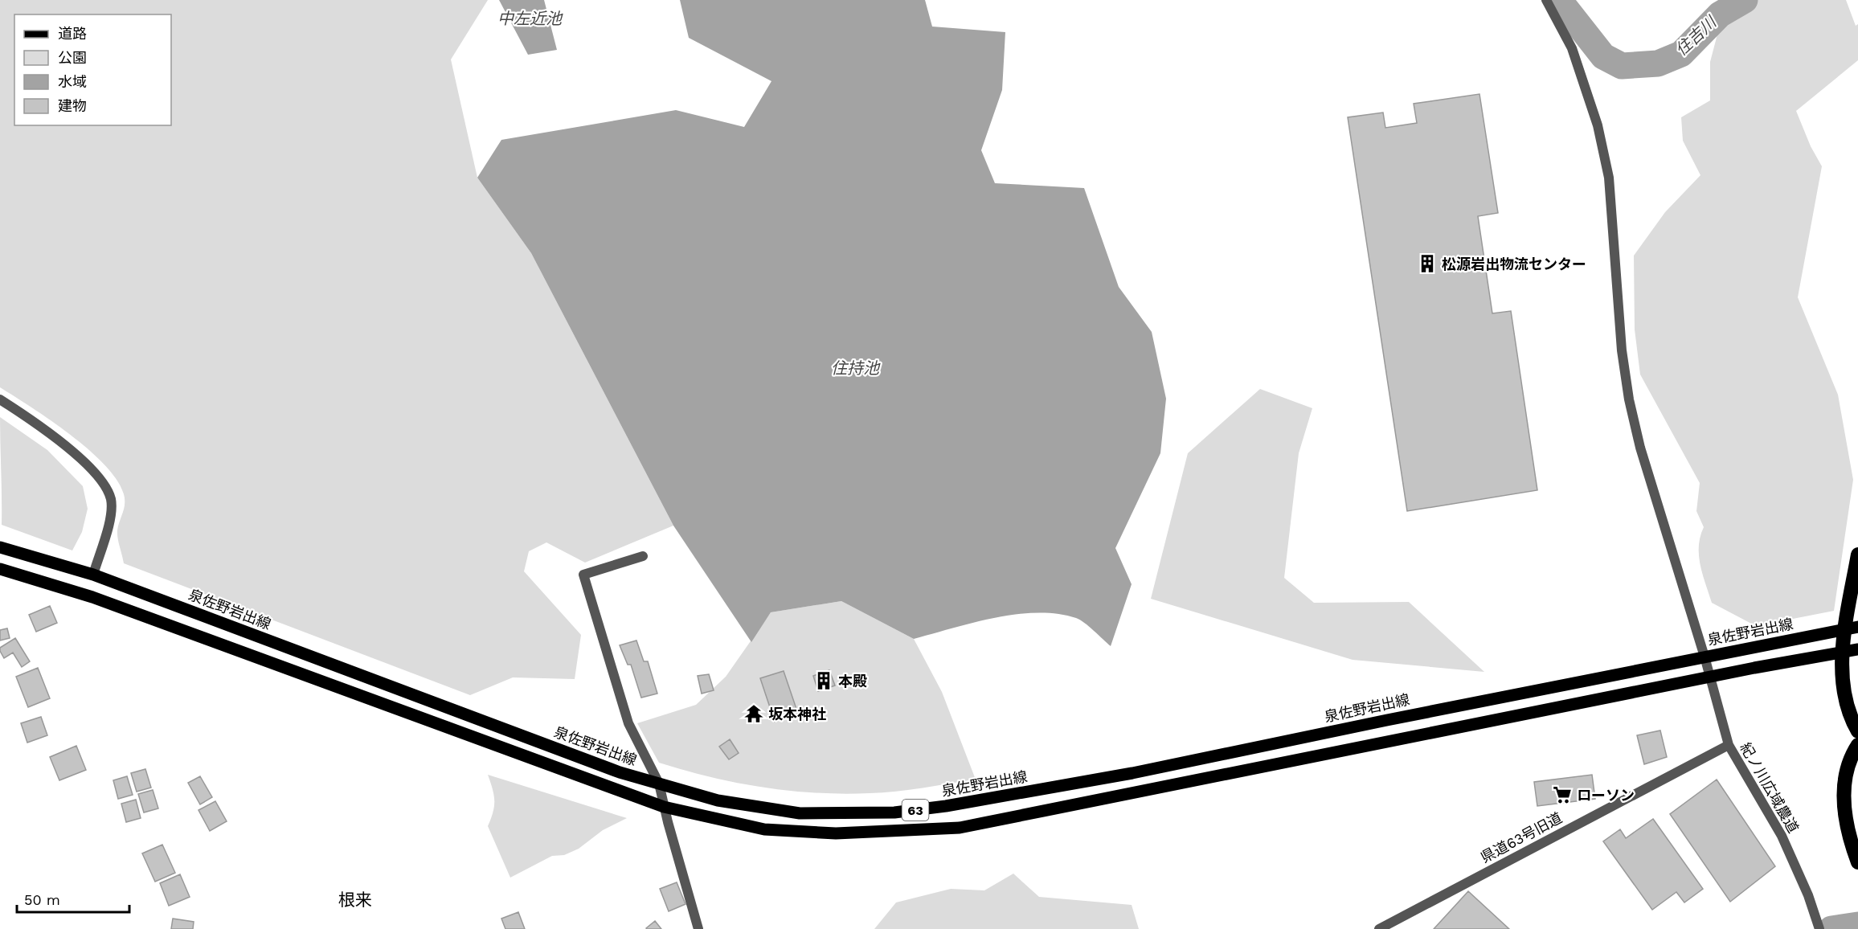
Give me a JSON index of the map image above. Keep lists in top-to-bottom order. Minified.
{"streets":{"main road":["泉佐野岩出線","63"],"street":["紀ノ川広域農道","県道63号旧道"]},"crossings":[["泉佐野岩出線","紀ノ川広域農道"],["紀ノ川広域農道","63"],["紀ノ川広域農道","県道63号旧道"]],"districts":["根来"],"water":["中左近池","住吉川","住持池"],"places":{"building":["松源岩出物流センター","本殿"],"temple":["坂本神社"],"supermarket":["ローソン"]},"legend":["道路","公園","水域","建物"],"scale_bar":"50 m"}
